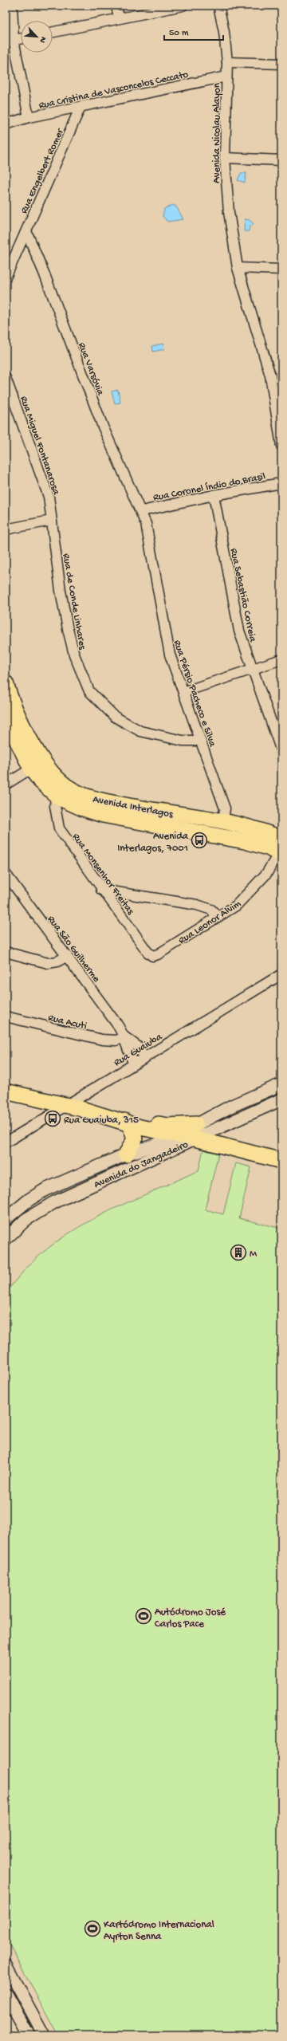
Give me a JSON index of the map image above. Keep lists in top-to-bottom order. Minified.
{"streets":{"main road":["Avenida Interlagos"],"street":["Rua Cristina de Vasconcelos Ceccato","Avenida Nicolau Alayon","Rua Engelbert Romer","Rua Varsóvia","Rua Miguel Fontanarosa","Rua Coronel Índio do Brasil","Rua Sebastião Correia","Rua de Conde Linhares","Rua Pérsio Pacheco e Silva","Rua Monsenhor Freitas","Rua Leonor Alvim","Rua São Guilherme","Rua Acuti","Rua Guaiuba","Avenida do Jangadeiro"]},"crossings":[["Rua Cristina de Vasconcelos Ceccato","Avenida Nicolau Alayon"],["Rua Cristina de Vasconcelos Ceccato","Rua Engelbert Romer"],["Rua Engelbert Romer","Rua Varsóvia"],["Rua Varsóvia","Rua Coronel Índio do Brasil"],["Rua Varsóvia","Rua Pérsio Pacheco e Silva"],["Rua Miguel Fontanarosa","Rua de Conde Linhares"],["Rua Coronel Índio do Brasil","Rua Sebastião Correia"],["Rua Coronel Índio do Brasil","Rua Pérsio Pacheco e Silva"],["Rua de Conde Linhares","Rua Pérsio Pacheco e Silva"],["Rua Pérsio Pacheco e Silva","Avenida Interlagos"],["Avenida Interlagos","Rua Monsenhor Freitas"],["Avenida Interlagos","Rua Leonor Alvim"],["Rua Monsenhor Freitas","Rua Leonor Alvim"],["Rua São Guilherme","Rua Acuti"],["Rua São Guilherme","Rua Guaiuba"]],"places":{"bus stop":["Avenida Interlagos, 7001","Rua Guaiuba, 315"],"building":["M"],"sports":["Autódromo José Carlos Pace","Kartódromo Internacional Ayrton Senna"]},"scale_bar":"50 m","north":"bottom right"}
